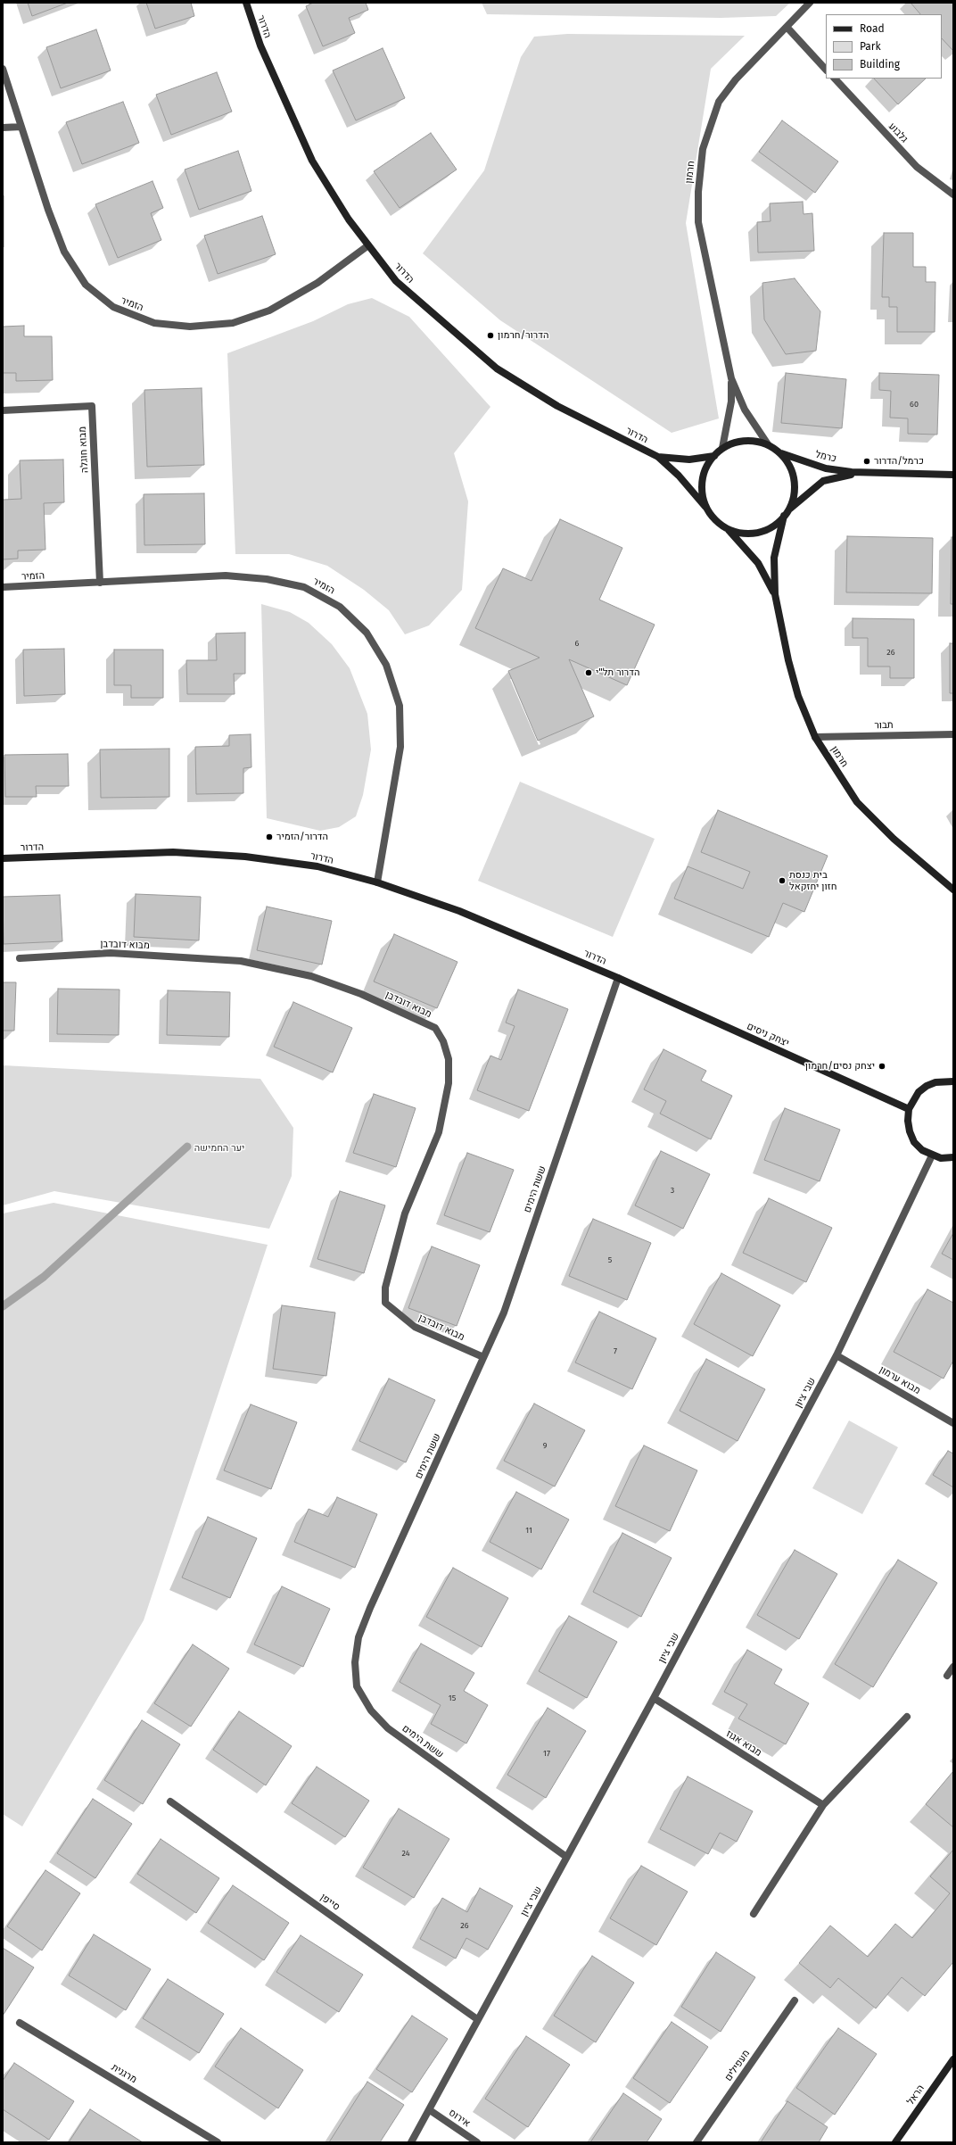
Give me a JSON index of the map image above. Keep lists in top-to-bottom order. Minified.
{"streets":{"street":["הדרור","גלבוע","חרמון","הזמיר","מבוא חוגלה","כרמל","תבור","מבוא דובדבן","יצחק ניסים","ששת הימים","מבוא ערמון","שבי ציון","מבוא אגוז","סייפן","מעפילים","מרגנית","הראל","אירוס"]},"crossings":[["הדרור","חרמון"],["הדרור","הזמיר"],["הדרור","כרמל"],["הדרור","יצחק ניסים"],["הדרור","ששת הימים"],["חרמון","כרמל"],["חרמון","תבור"],["הזמיר","מבוא חוגלה"],["מבוא דובדבן","ששת הימים"],["יצחק ניסים","ששת הימים"],["ששת הימים","שבי ציון"],["מבוא ערמון","שבי ציון"],["שבי ציון","מבוא אגוז"],["שבי ציון","סייפן"],["שבי ציון","אירוס"]],"parks":["יער החמישה"],"places":["הדרור/חרמון","כרמל/הדרור","הדרור תל\"י","הדרור/הזמיר","בית כנסת חזון יחזקאל","יצחק נסים/חרמון"],"house_numbers":["60","6","26","3","5","7","9","11","15","17","24","26"],"legend":["Road","Park","Building"]}
